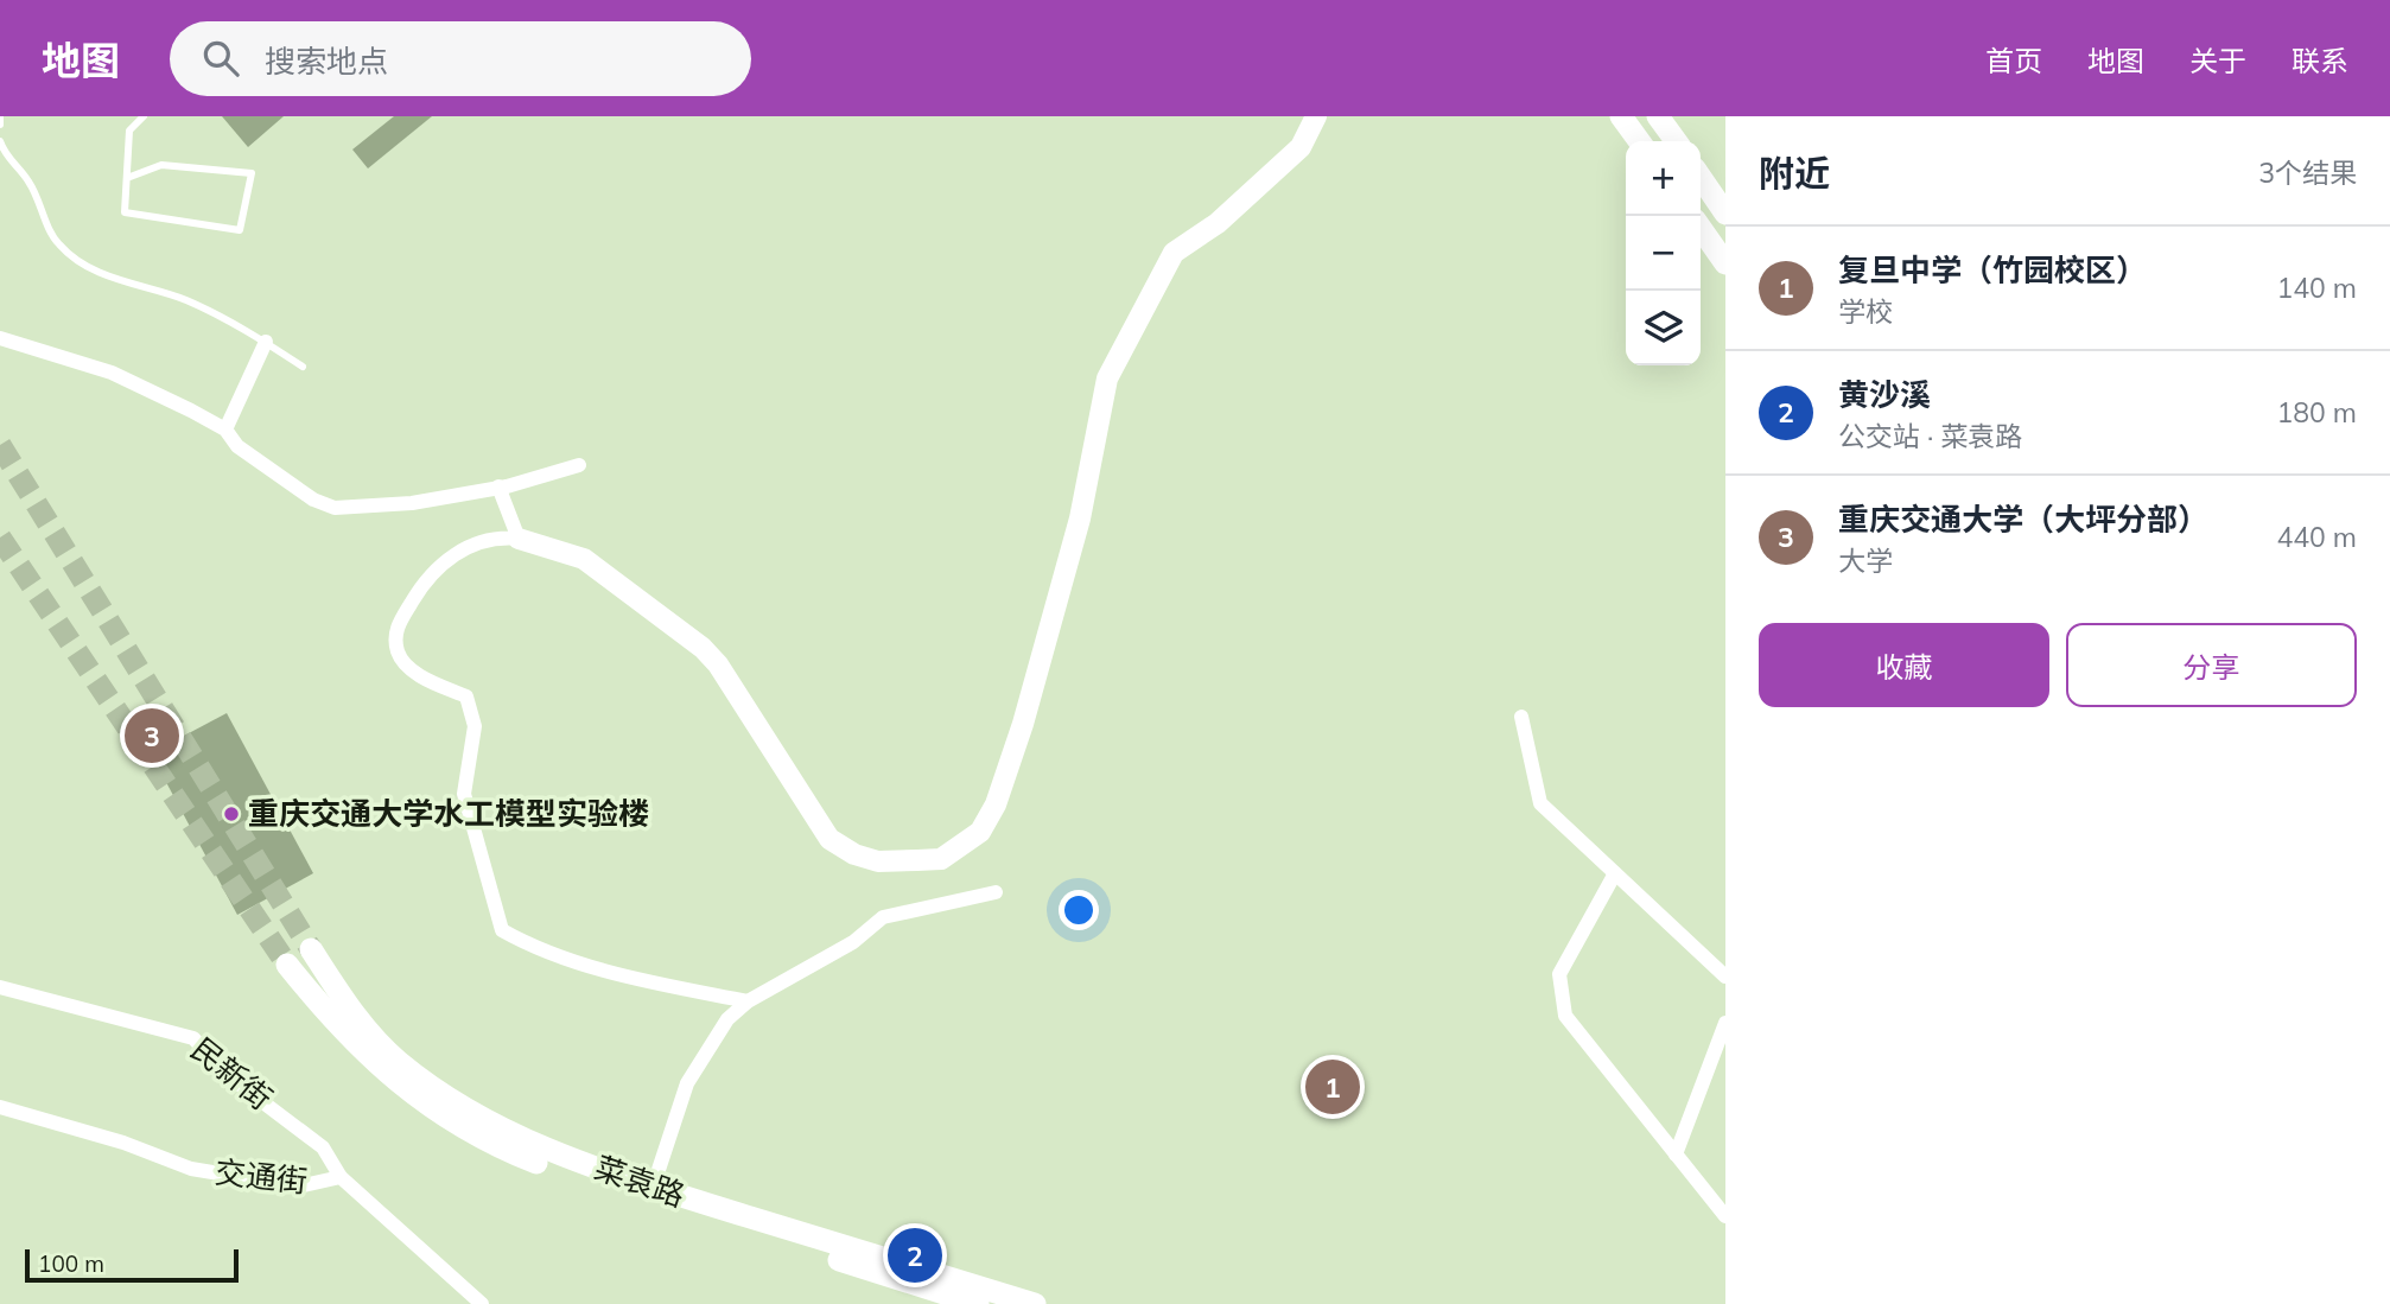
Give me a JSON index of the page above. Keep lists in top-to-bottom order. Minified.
{"streets":{"main road":["菜袁路"],"street":["民新街","交通街"]},"crossings":[["民新街","交通街"]],"places":["重庆交通大学水工模型实验楼"],"scale_bar":"100 m","page":{"header":"地图","search":"搜索地点","nav":["首页","地图","关于","联系"],"heading":["附近","3个结果"],"map_buttons":["+","−"],"list":[{"mark":"1","name":"复旦中学（竹园校区）","note":"学校","value":"140 m"},{"mark":"2","name":"黄沙溪","note":"公交站 · 菜袁路","value":"180 m"},{"mark":"3","name":"重庆交通大学（大坪分部）","note":"大学","value":"440 m"}],"buttons":["收藏","分享"],"pins":["3","1","2"],"scale":"100 m"}}
